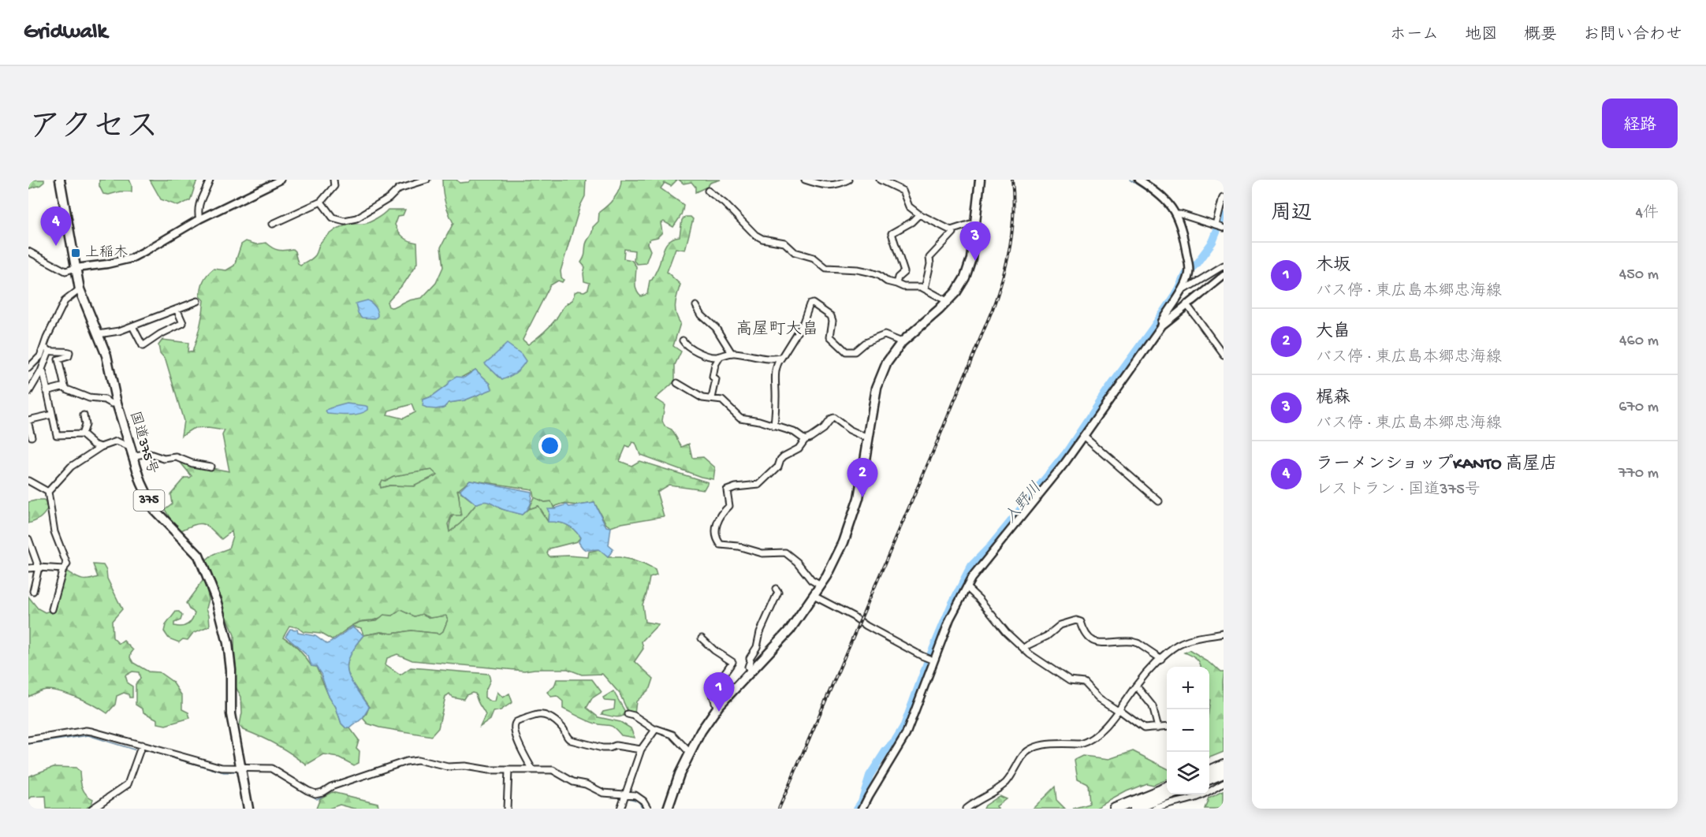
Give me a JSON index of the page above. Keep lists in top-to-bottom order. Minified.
{"streets":{"main road":["国道375号","375"]},"districts":["高屋町大畠"],"water":["入野川"],"places":{"transit":["上稲木"]},"page":{"header":"Gridwalk","nav":["ホーム","地図","概要","お問い合わせ"],"title":"アクセス","buttons":"経路","heading":["周辺","4件"],"pins":["4","3","2","1"],"list":[{"mark":"1","name":"木坂","note":"バス停 · 東広島本郷忠海線","value":"450 m"},{"mark":"2","name":"大畠","note":"バス停 · 東広島本郷忠海線","value":"460 m"},{"mark":"3","name":"梶森","note":"バス停 · 東広島本郷忠海線","value":"670 m"},{"mark":"4","name":"ラーメンショップKANTO 高屋店","note":"レストラン · 国道375号","value":"770 m"}],"map_buttons":["+","−"]}}
